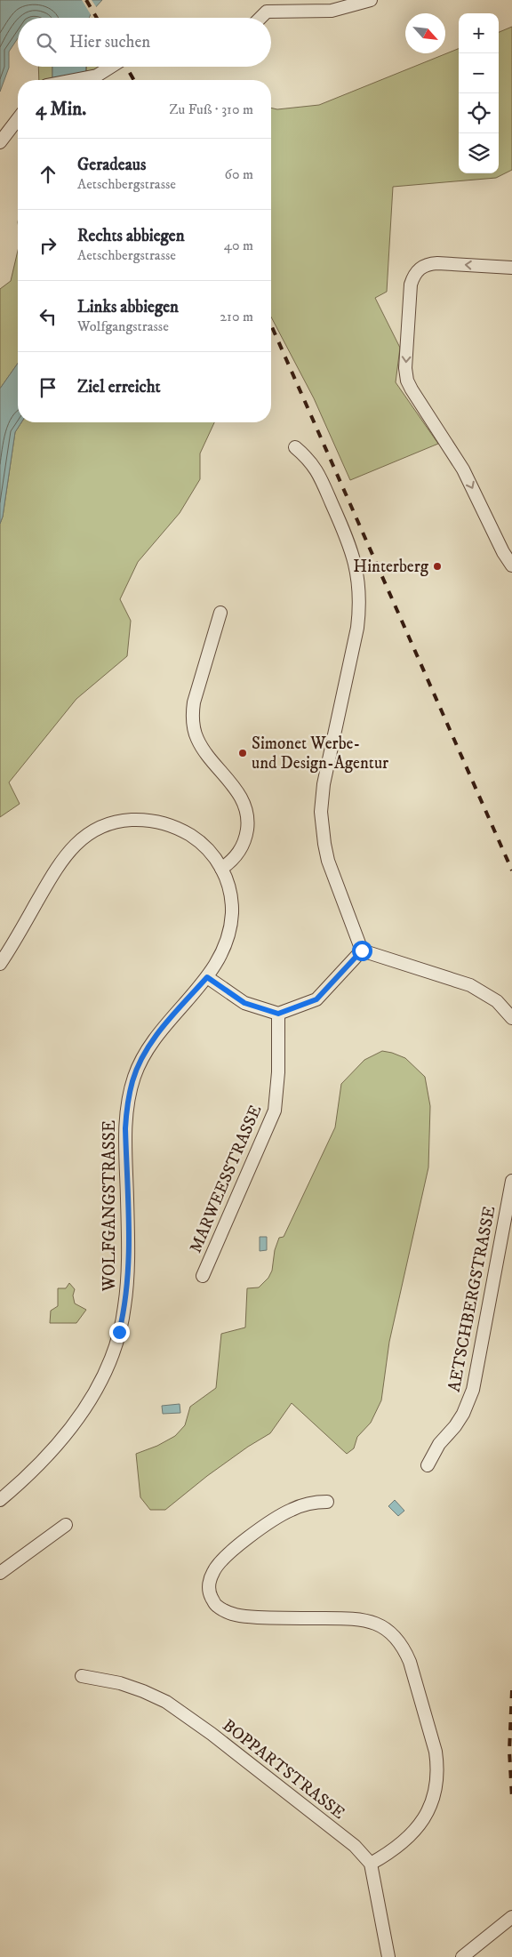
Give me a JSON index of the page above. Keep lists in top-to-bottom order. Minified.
{"streets":{"street":["MARWEESSTRASSE","WOLFGANGSTRASSE","AETSCHBERGSTRASSE","BOPPARTSTRASSE"]},"places":["Hinterberg","Simonet Werbe- und Design-Agentur"],"north":"bottom right","page":{"map_buttons":["+","−"],"search":"Hier suchen","heading":["4 Min.","Zu Fuß · 310 m"],"list":[["Geradeaus","Aetschbergstrasse","60 m"],["Rechts abbiegen","Aetschbergstrasse","40 m"],["Links abbiegen","Wolfgangstrasse","210 m"],"Ziel erreicht"]}}
